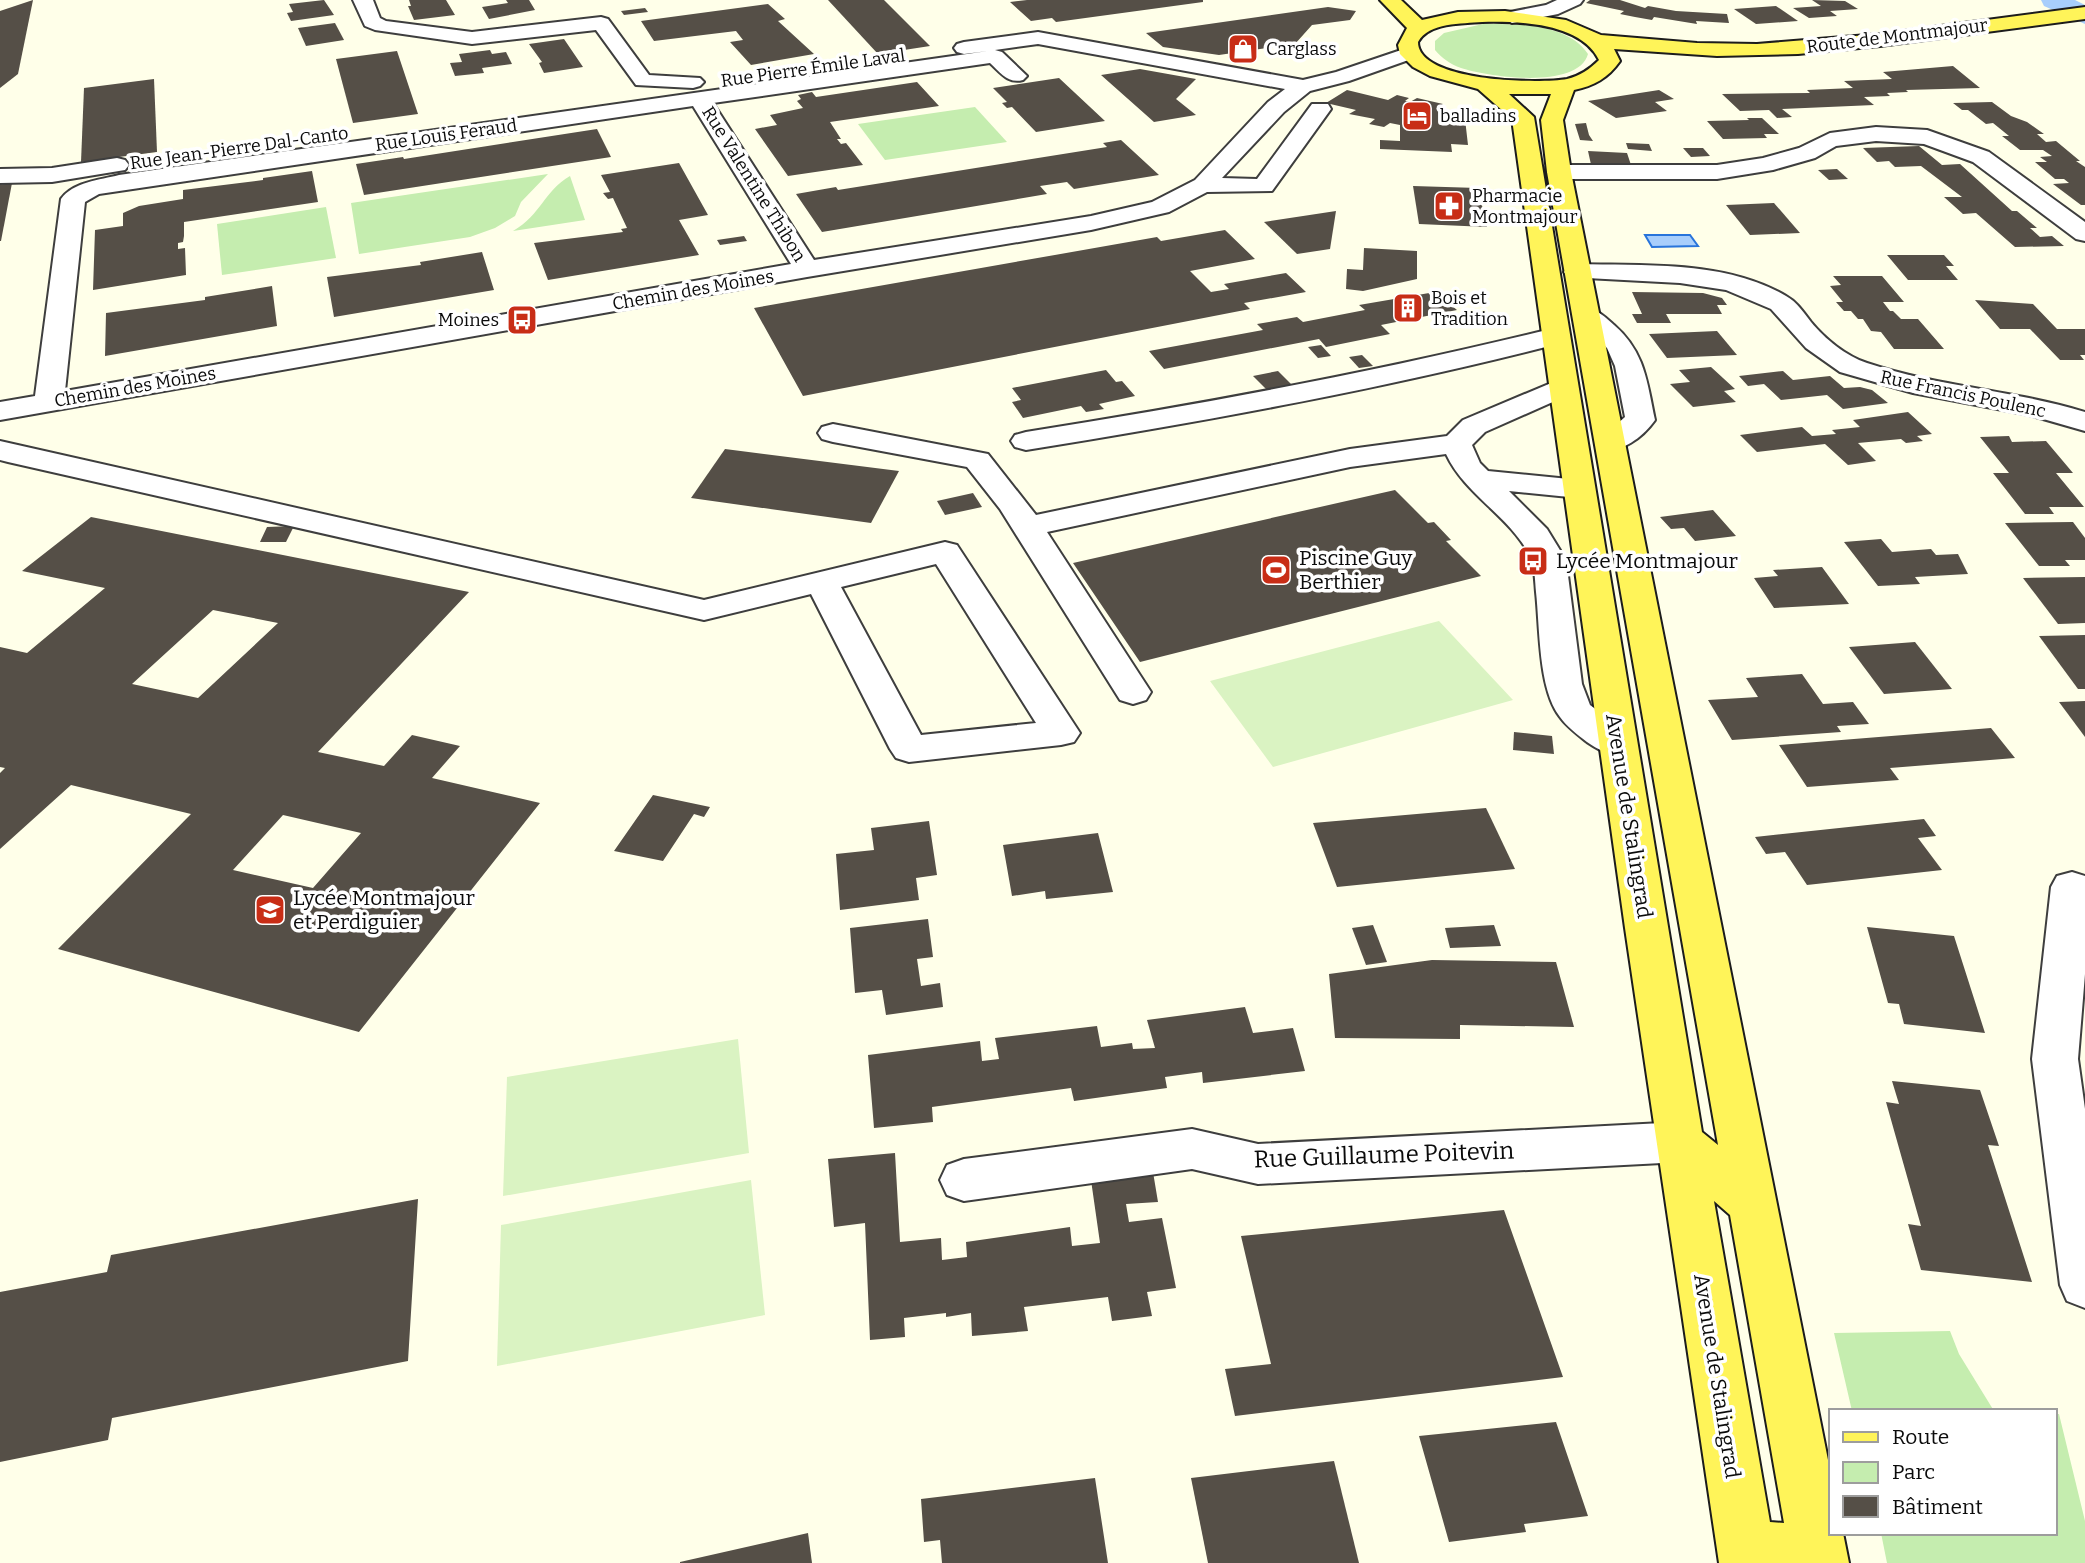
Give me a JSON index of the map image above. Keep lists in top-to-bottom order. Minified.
{"streets":{"main road":["Route de Montmajour","Avenue de Stalingrad"],"street":["Rue Pierre Émile Laval","Rue Louis Feraud","Rue Jean-Pierre Dal-Canto","Rue Valentine Thibon","Chemin des Moines","Rue Francis Poulenc","Rue Guillaume Poitevin"]},"crossings":[["Route de Montmajour","Chemin des Moines"],["Route de Montmajour","Avenue de Stalingrad"],["Rue Pierre Émile Laval","Rue Jean-Pierre Dal-Canto"],["Rue Pierre Émile Laval","Chemin des Moines"],["Rue Louis Feraud","Rue Valentine Thibon"],["Rue Louis Feraud","Chemin des Moines"],["Rue Valentine Thibon","Chemin des Moines"],["Avenue de Stalingrad","Rue Guillaume Poitevin"]],"places":{"shop":["Carglass"],"hotel":["balladins"],"pharmacy":["Pharmacie Montmajour"],"building":["Bois et Tradition"],"bus stop":["Moines","Lycée Montmajour"],"sports":["Piscine Guy Berthier"],"school or university":["Lycée Montmajour et Perdiguier"]},"legend":["Route","Parc","Bâtiment"]}
